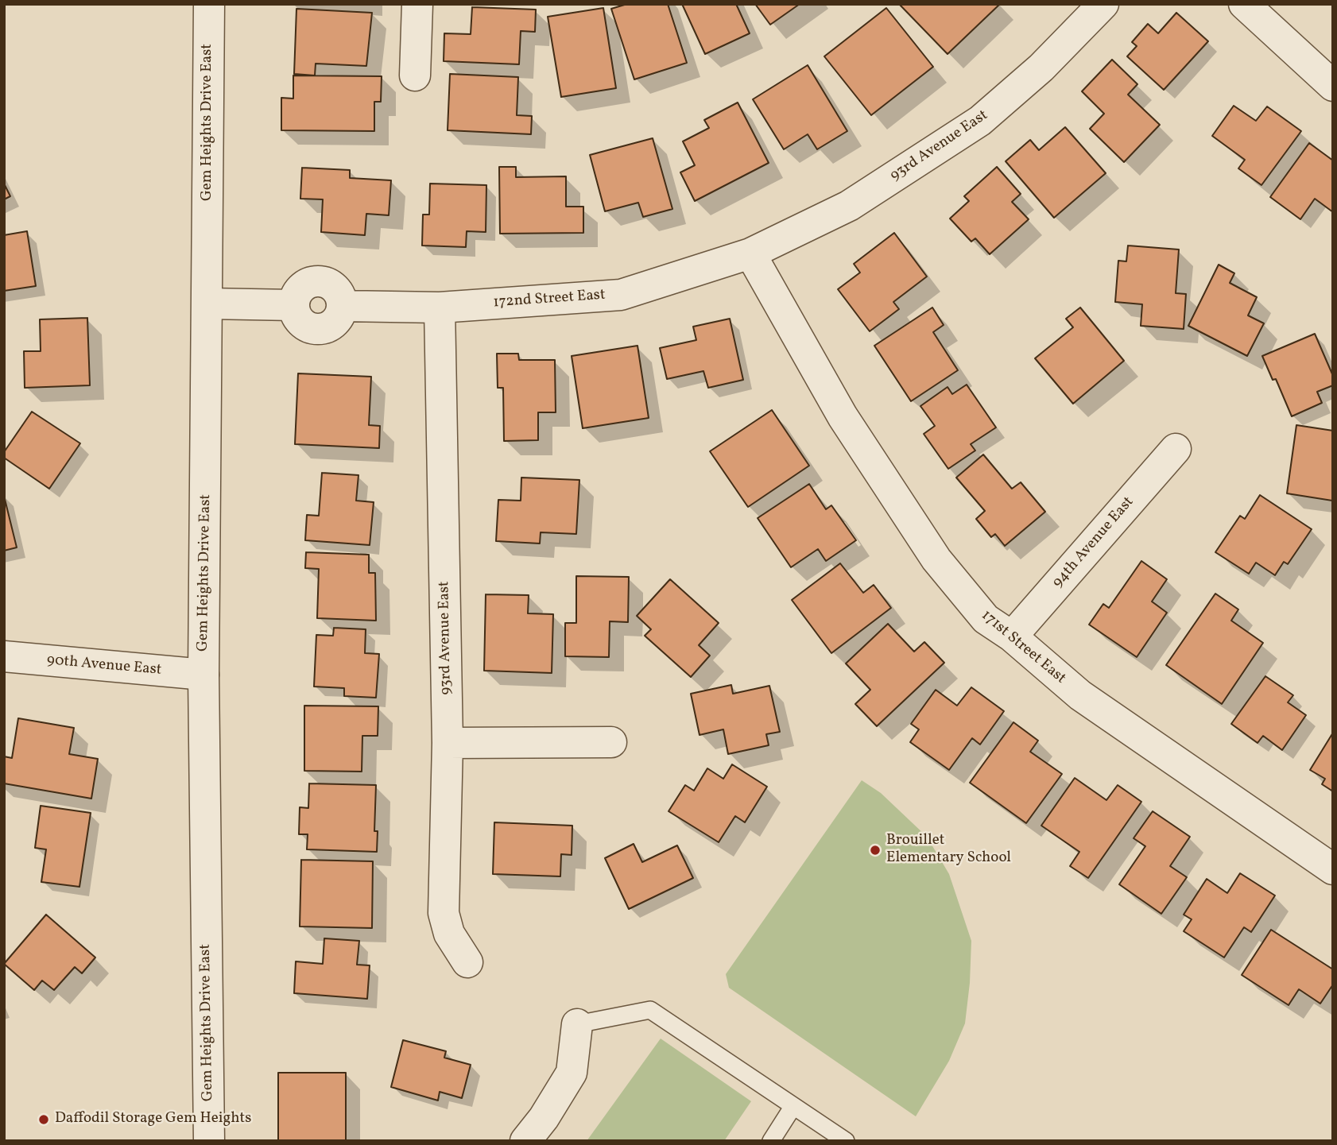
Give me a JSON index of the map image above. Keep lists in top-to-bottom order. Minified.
{"streets":{"street":["Gem Heights Drive East","93rd Avenue East","172nd Street East","94th Avenue East","171st Street East","90th Avenue East"]},"crossings":[["Gem Heights Drive East","172nd Street East"],["Gem Heights Drive East","90th Avenue East"],["93rd Avenue East","172nd Street East"],["93rd Avenue East","171st Street East"],["172nd Street East","171st Street East"],["94th Avenue East","171st Street East"]],"places":["Brouillet Elementary School","Daffodil Storage Gem Heights"]}
